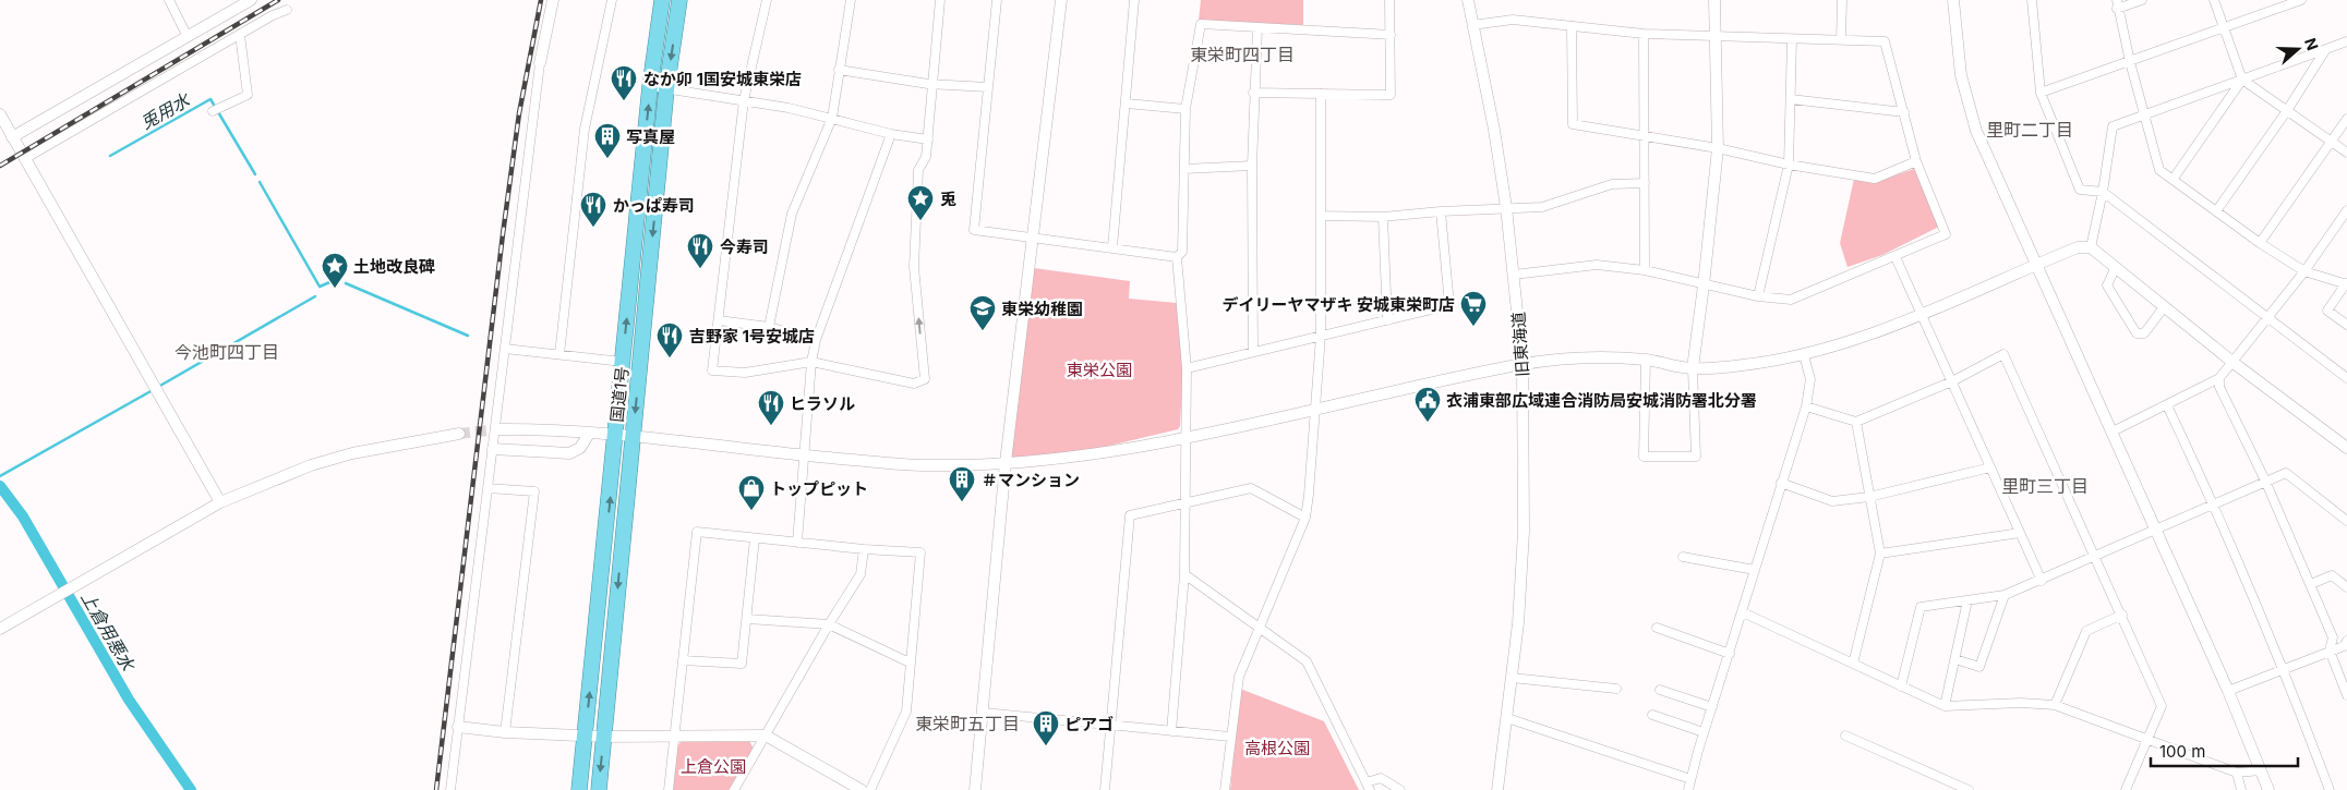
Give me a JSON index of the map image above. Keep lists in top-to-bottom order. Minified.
{"streets":{"highway":["国道1号"],"street":["旧東海道"]},"districts":["東栄町四丁目","里町二丁目","今池町四丁目","里町三丁目","東栄町五丁目"],"water":["兎用水","上倉用悪水"],"parks":["東栄公園","高根公園","上倉公園"],"places":{"restaurant":["なか卯 1国安城東栄店","かっぱ寿司","今寿司","吉野家 1号安城店","ヒラソル"],"building":["写真屋","＃マンション","ピアゴ"],"place":["兎","土地改良碑"],"supermarket":["デイリーヤマザキ 安城東栄町店"],"school or university":["東栄幼稚園"],"public building":["衣浦東部広域連合消防局安城消防署北分署"],"shop":["トップピット"]},"scale_bar":"100 m","north":"right"}
